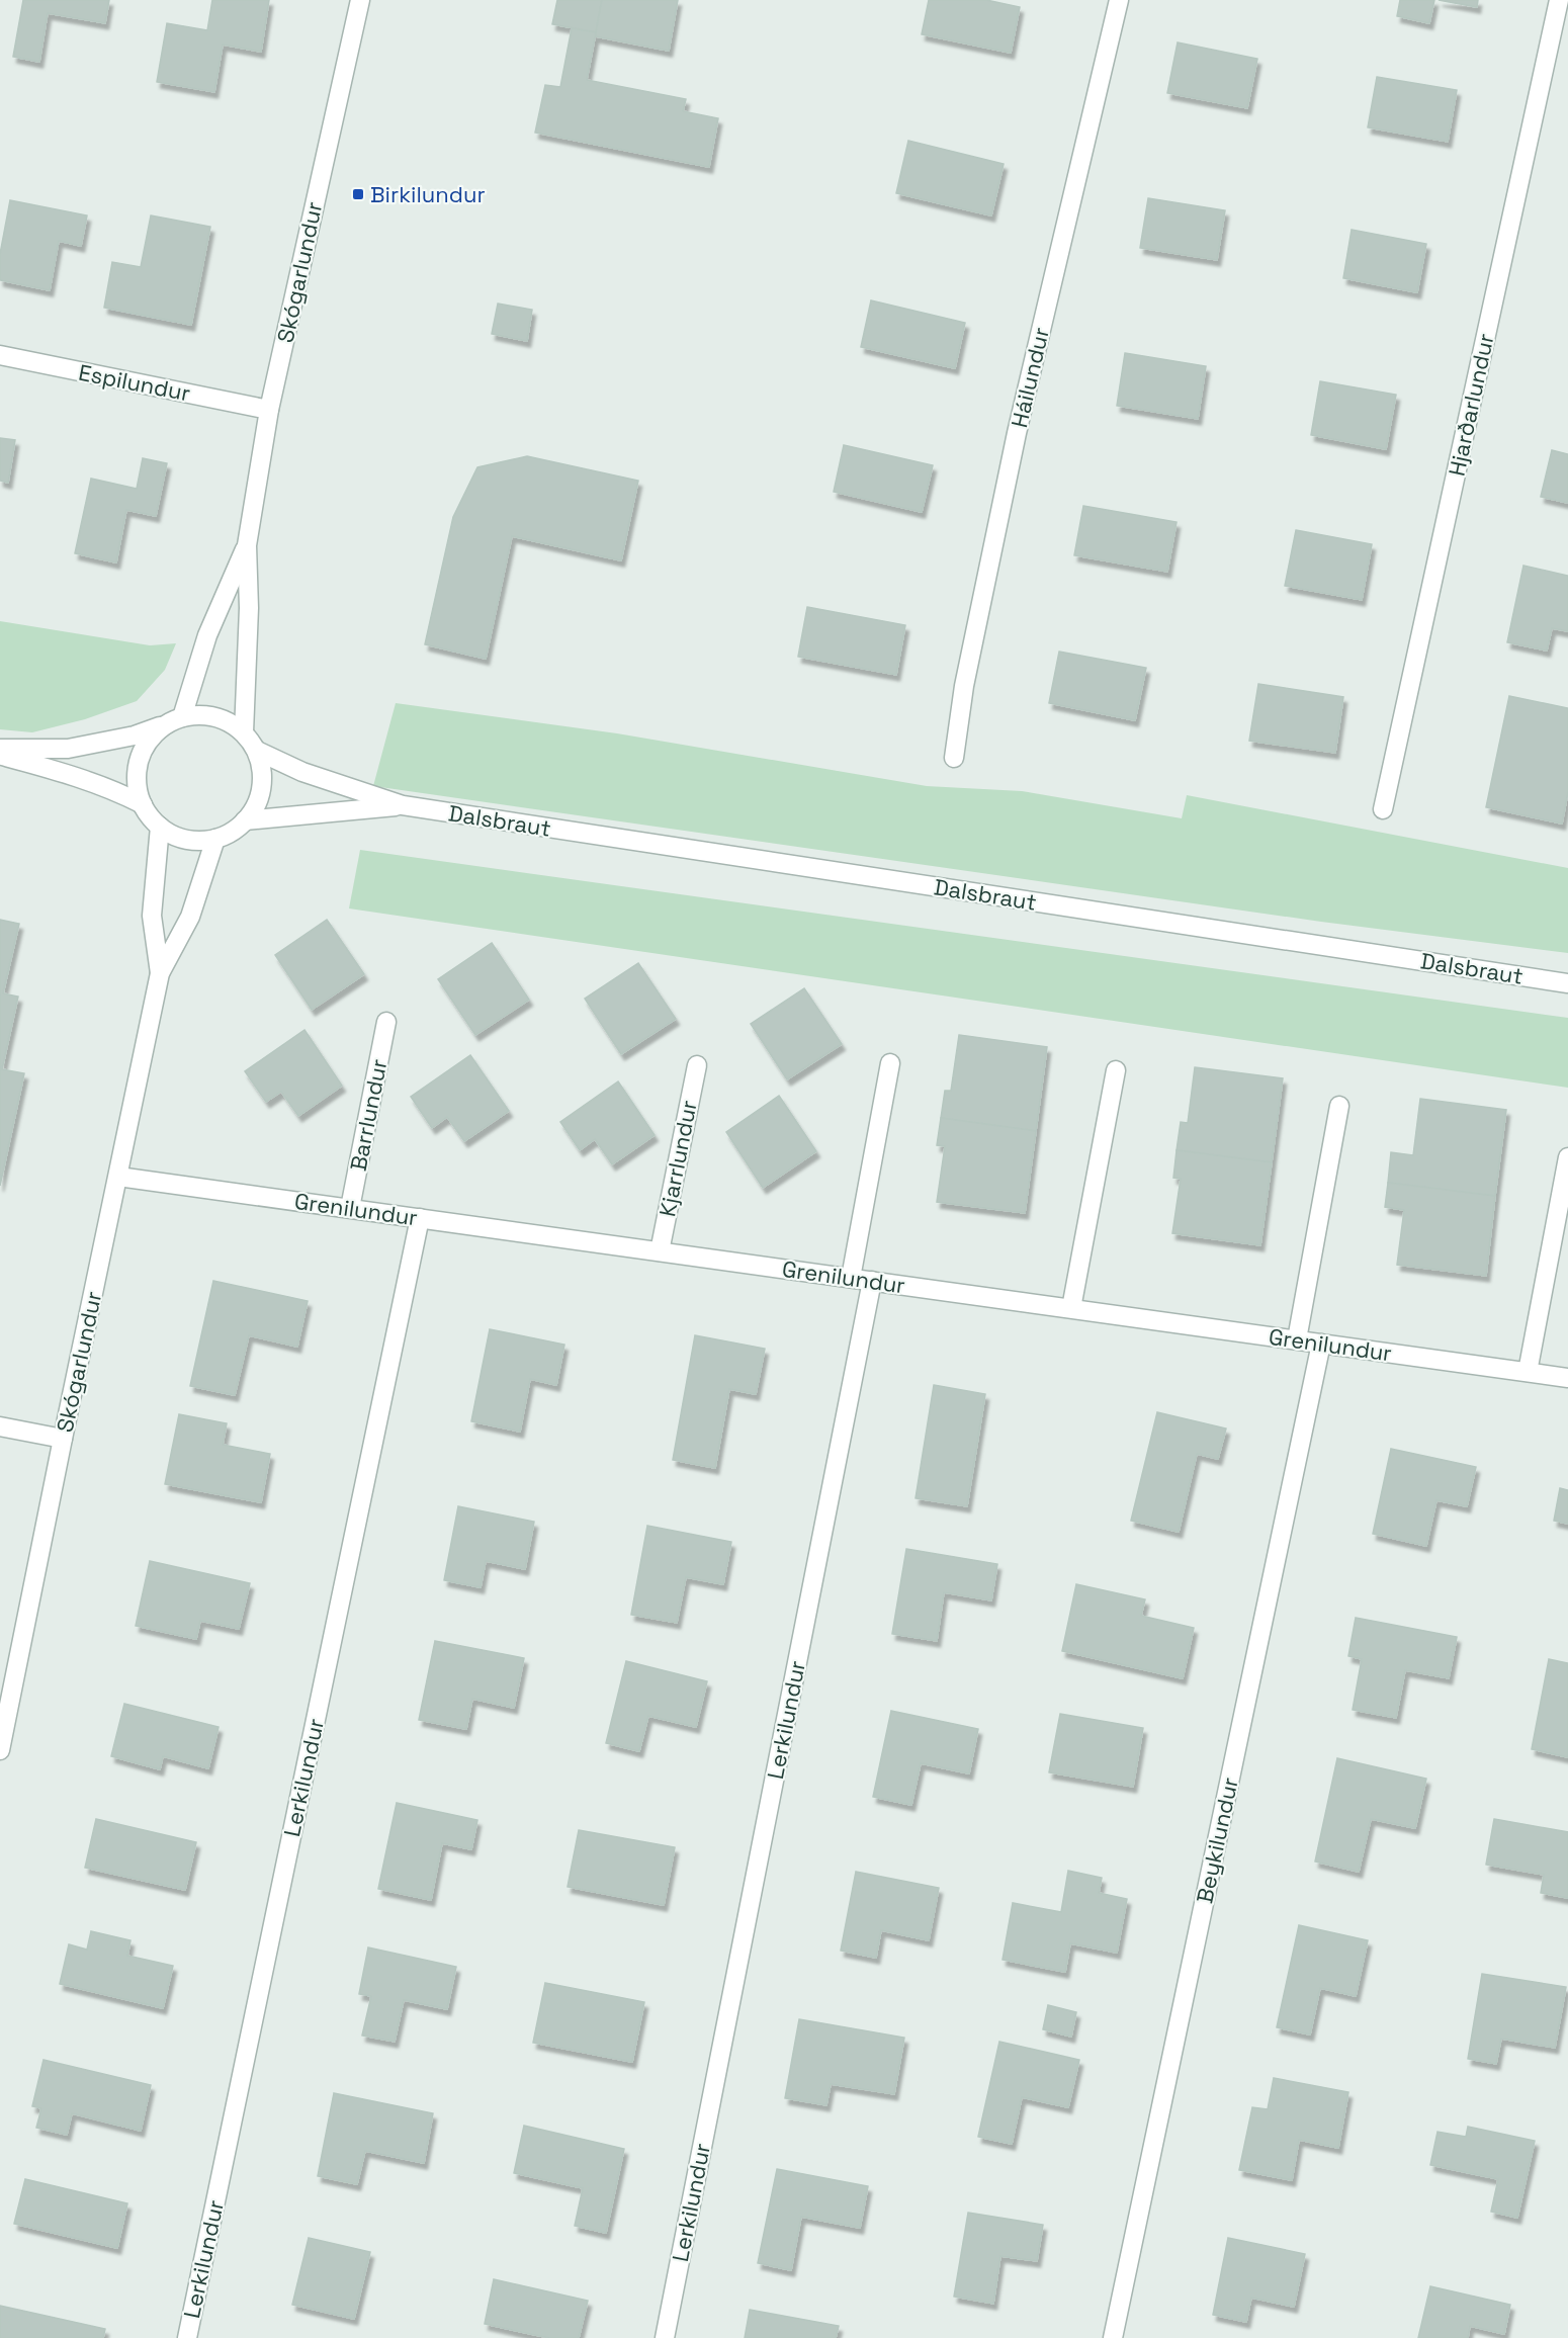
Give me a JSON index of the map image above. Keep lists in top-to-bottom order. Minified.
{"streets":{"street":["Skógarlundur","Háilundur","Espilundur","Hjarðarlundur","Dalsbraut","Barrlundur","Kjarrlundur","Grenilundur","Lerkilundur","Beykilundur"]},"crossings":[["Skógarlundur","Espilundur"],["Skógarlundur","Dalsbraut"],["Skógarlundur","Grenilundur"],["Barrlundur","Grenilundur"],["Kjarrlundur","Grenilundur"],["Grenilundur","Lerkilundur"],["Grenilundur","Beykilundur"]],"places":{"transit":["Birkilundur"]}}
